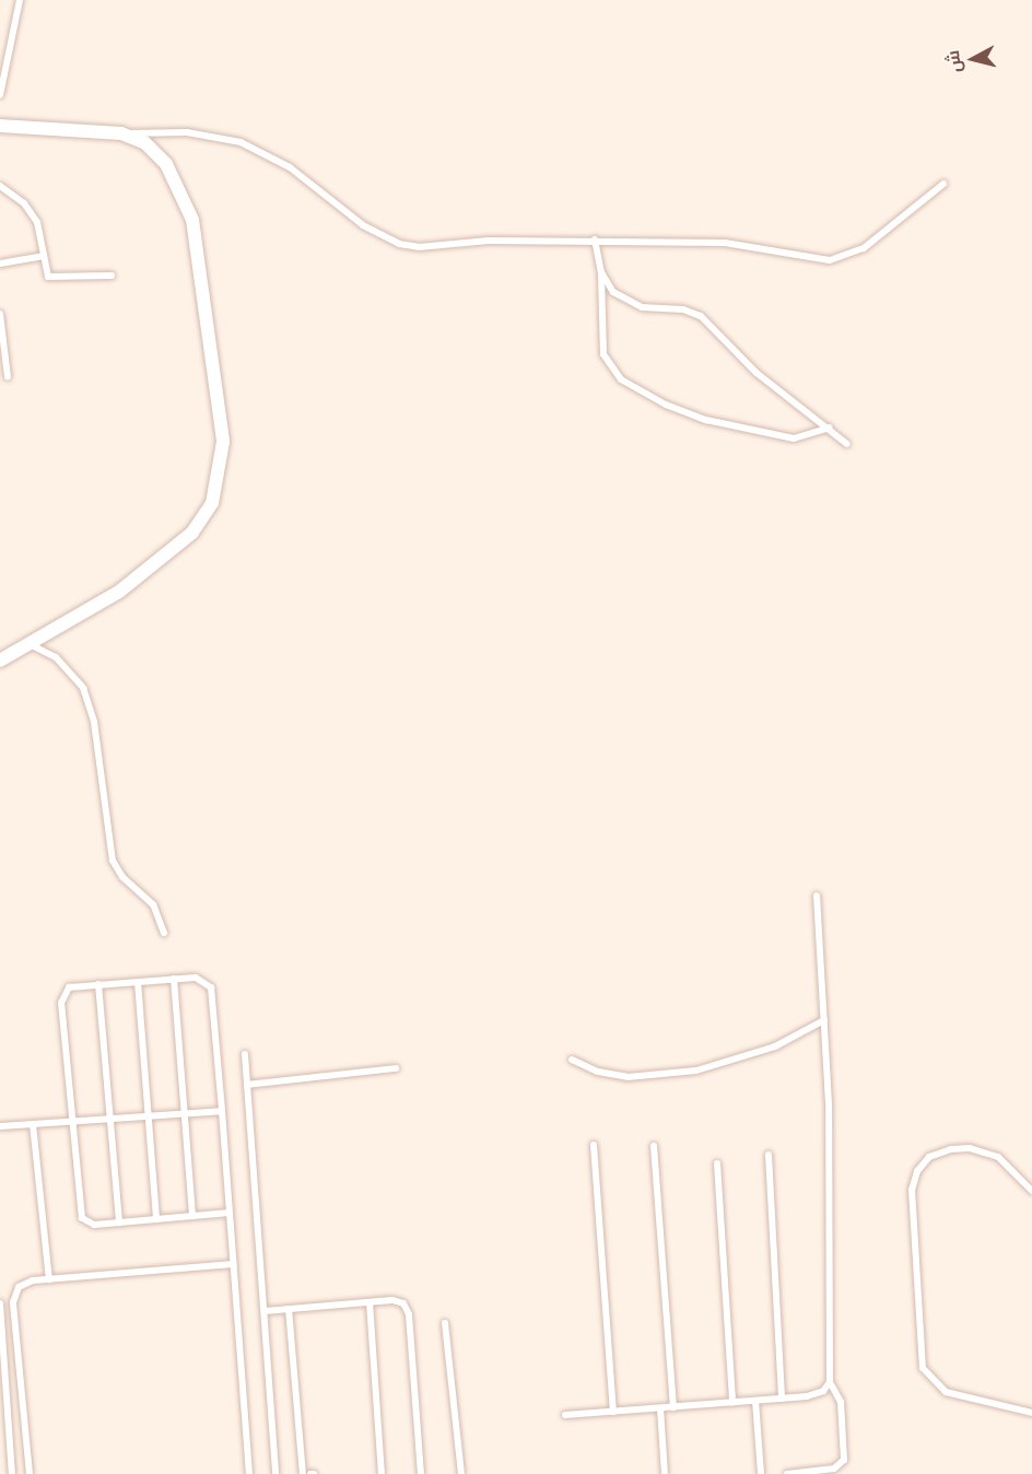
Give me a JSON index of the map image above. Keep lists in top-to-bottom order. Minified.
{"north":"left"}
